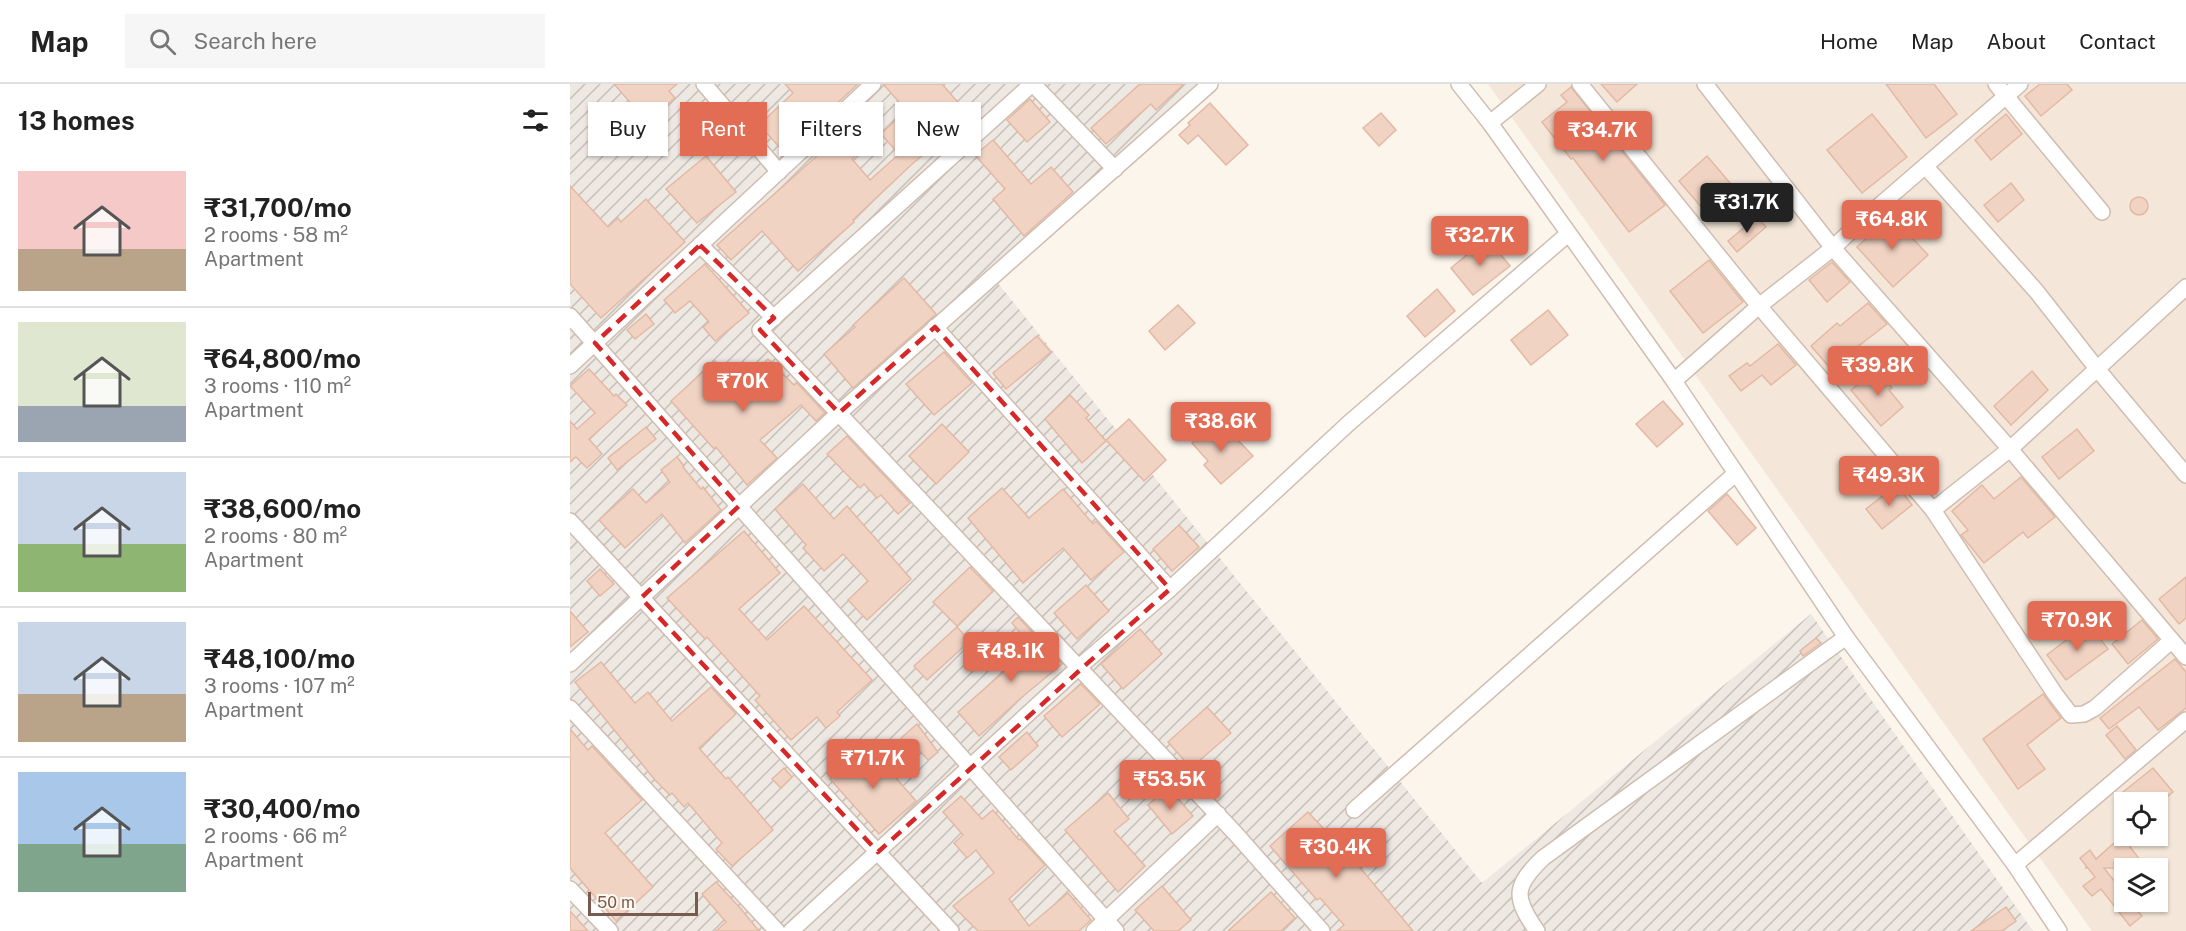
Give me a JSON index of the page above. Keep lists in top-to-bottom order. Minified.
{"scale_bar":"50 m","page":{"header":"Map","search":"Search here","nav":["Home","Map","About","Contact"],"heading":"13 homes","chip":["Buy","Rent","Filters","New"],"price":["₹34.7K","₹31.7K","₹64.8K","₹32.7K","₹39.8K","₹70K","₹38.6K","₹49.3K","₹70.9K","₹48.1K","₹71.7K","₹53.5K","₹30.4K"],"list":[{"name":"₹31,700/mo","note":"2 rooms · 58 m² · Apartment"},{"name":"₹64,800/mo","note":"3 rooms · 110 m² · Apartment"},{"name":"₹38,600/mo","note":"2 rooms · 80 m² · Apartment"},{"name":"₹48,100/mo","note":"3 rooms · 107 m² · Apartment"},{"name":"₹30,400/mo","note":"2 rooms · 66 m² · Apartment"}],"scale":"50 m"}}
